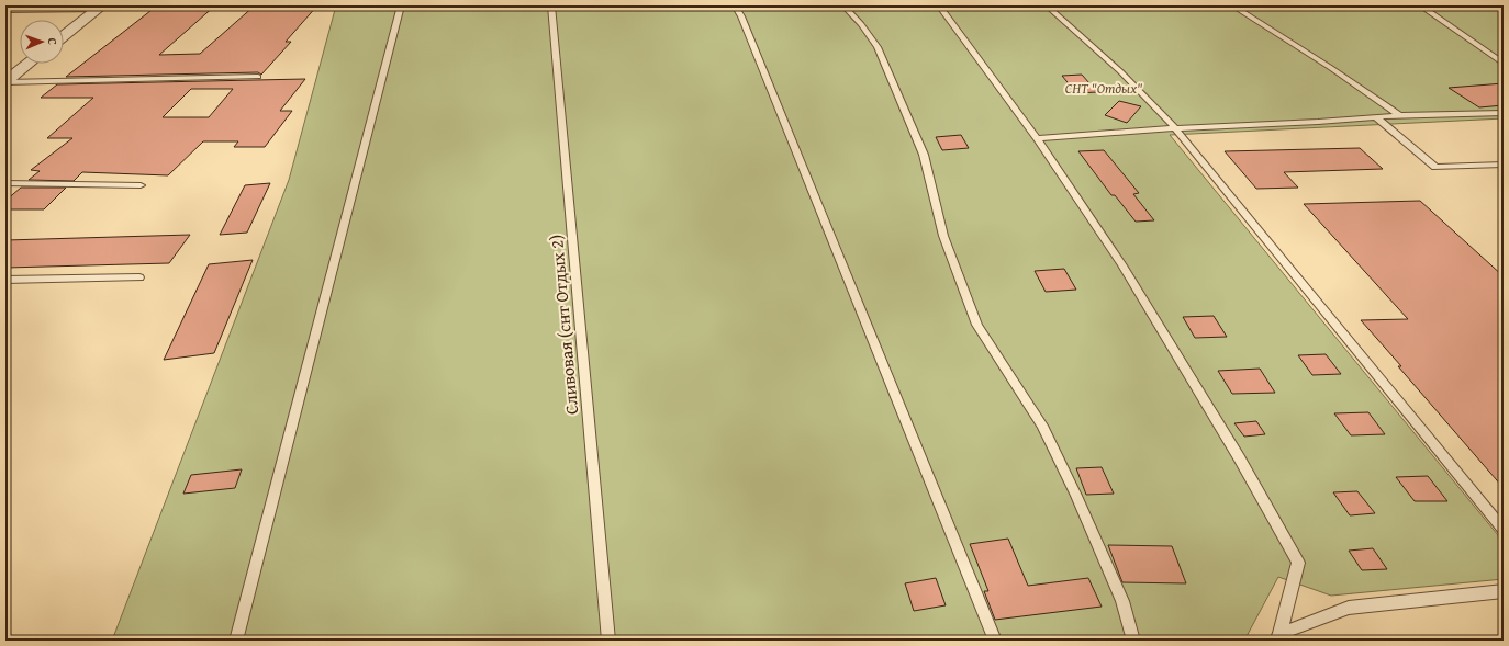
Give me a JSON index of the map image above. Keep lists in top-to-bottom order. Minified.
{"streets":{"lane":["Сливовая (снт Отдых 2)"]},"parks":["СНТ \"Отдых\""],"north":"right"}
